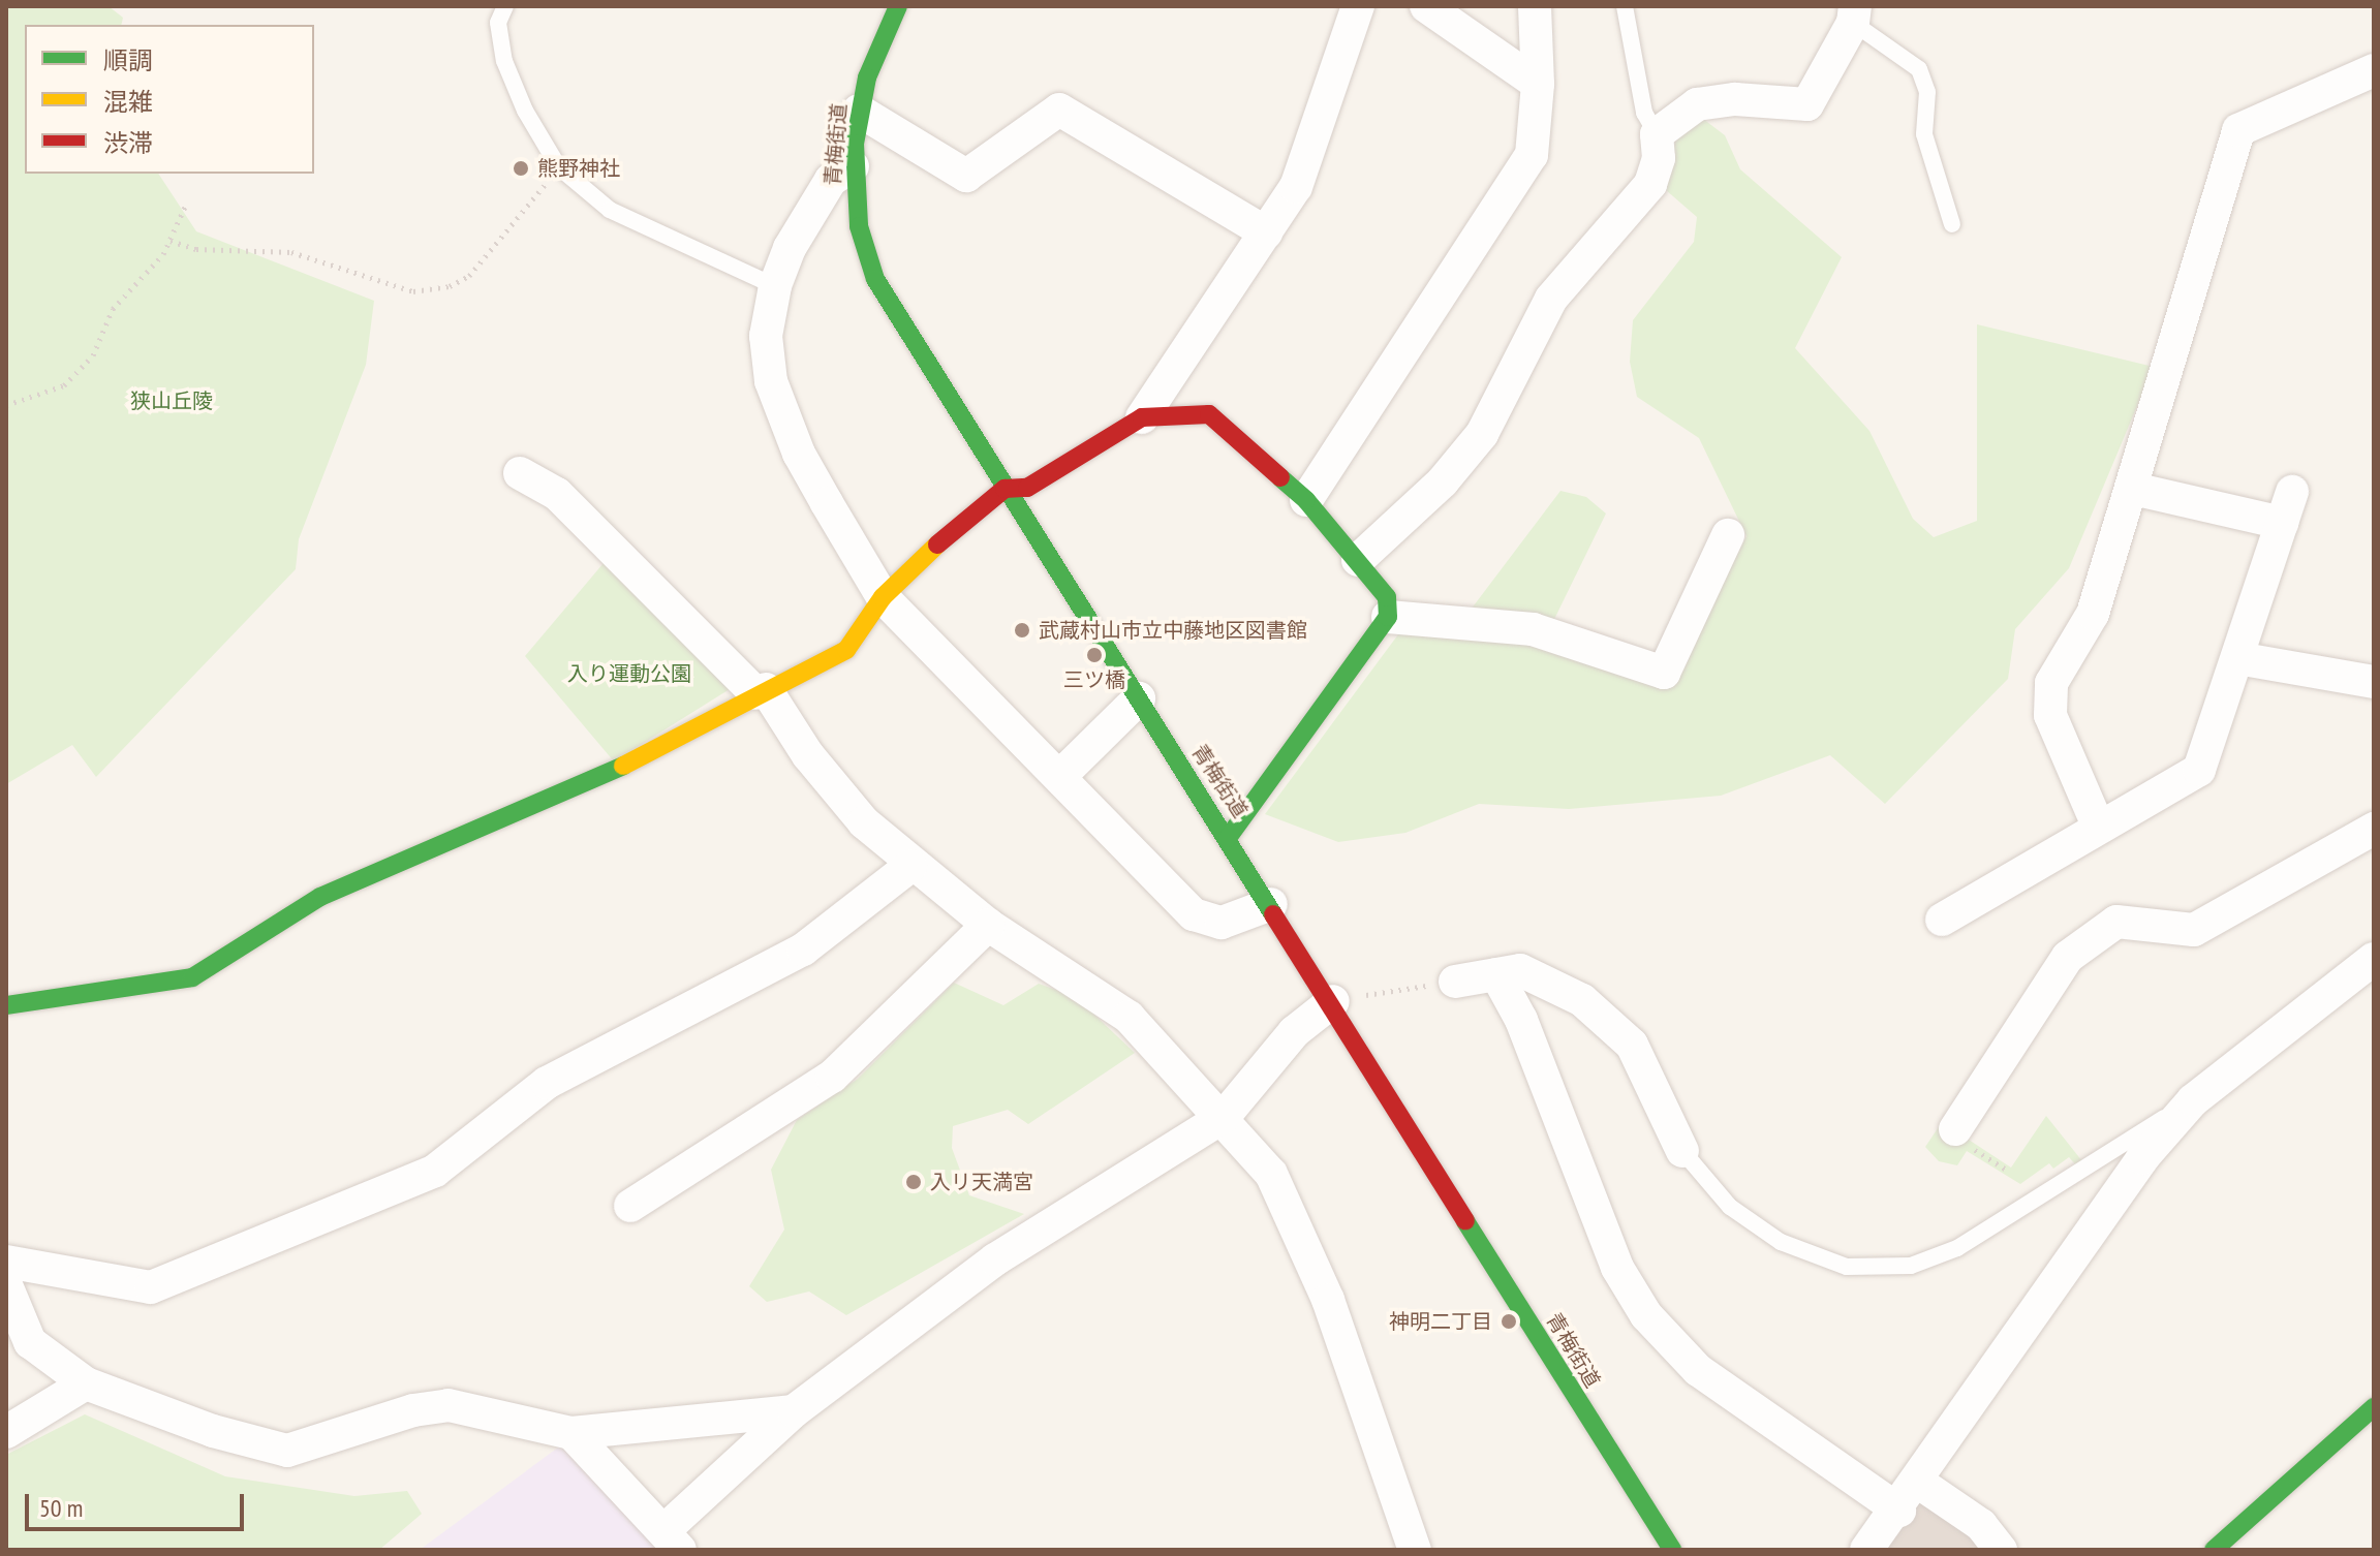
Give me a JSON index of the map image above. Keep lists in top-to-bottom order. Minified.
{"streets":{"street":["青梅街道"]},"parks":["狭山丘陵","入り運動公園"],"places":["熊野神社","武蔵村山市立中藤地区図書館","三ツ橋","入リ天満宮","神明二丁目"],"legend":["順調","混雑","渋滞"],"scale_bar":"50 m"}
